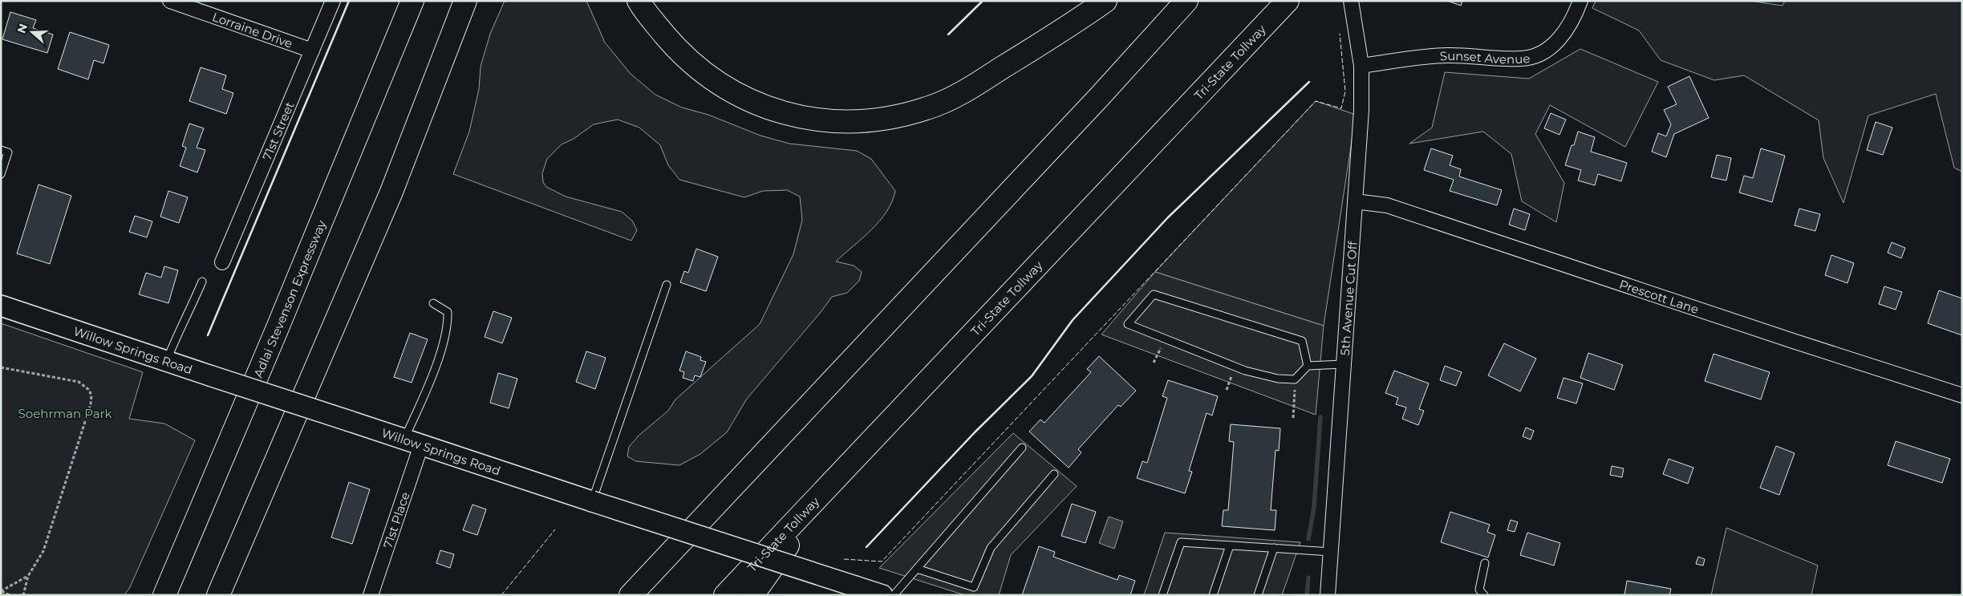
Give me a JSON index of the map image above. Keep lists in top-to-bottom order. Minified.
{"streets":{"highway":["Tri-State Tollway","Adlai Stevenson Expressway"],"main road":["Willow Springs Road"],"street":["Lorraine Drive","Sunset Avenue","71st Street","Prescott Lane","5th Avenue Cut Off","71st Place"]},"crossings":[["Lorraine Drive","71st Street"],["Sunset Avenue","5th Avenue Cut Off"],["Prescott Lane","5th Avenue Cut Off"],["Willow Springs Road","71st Place"]],"parks":["Soehrman Park"],"north":"left"}
